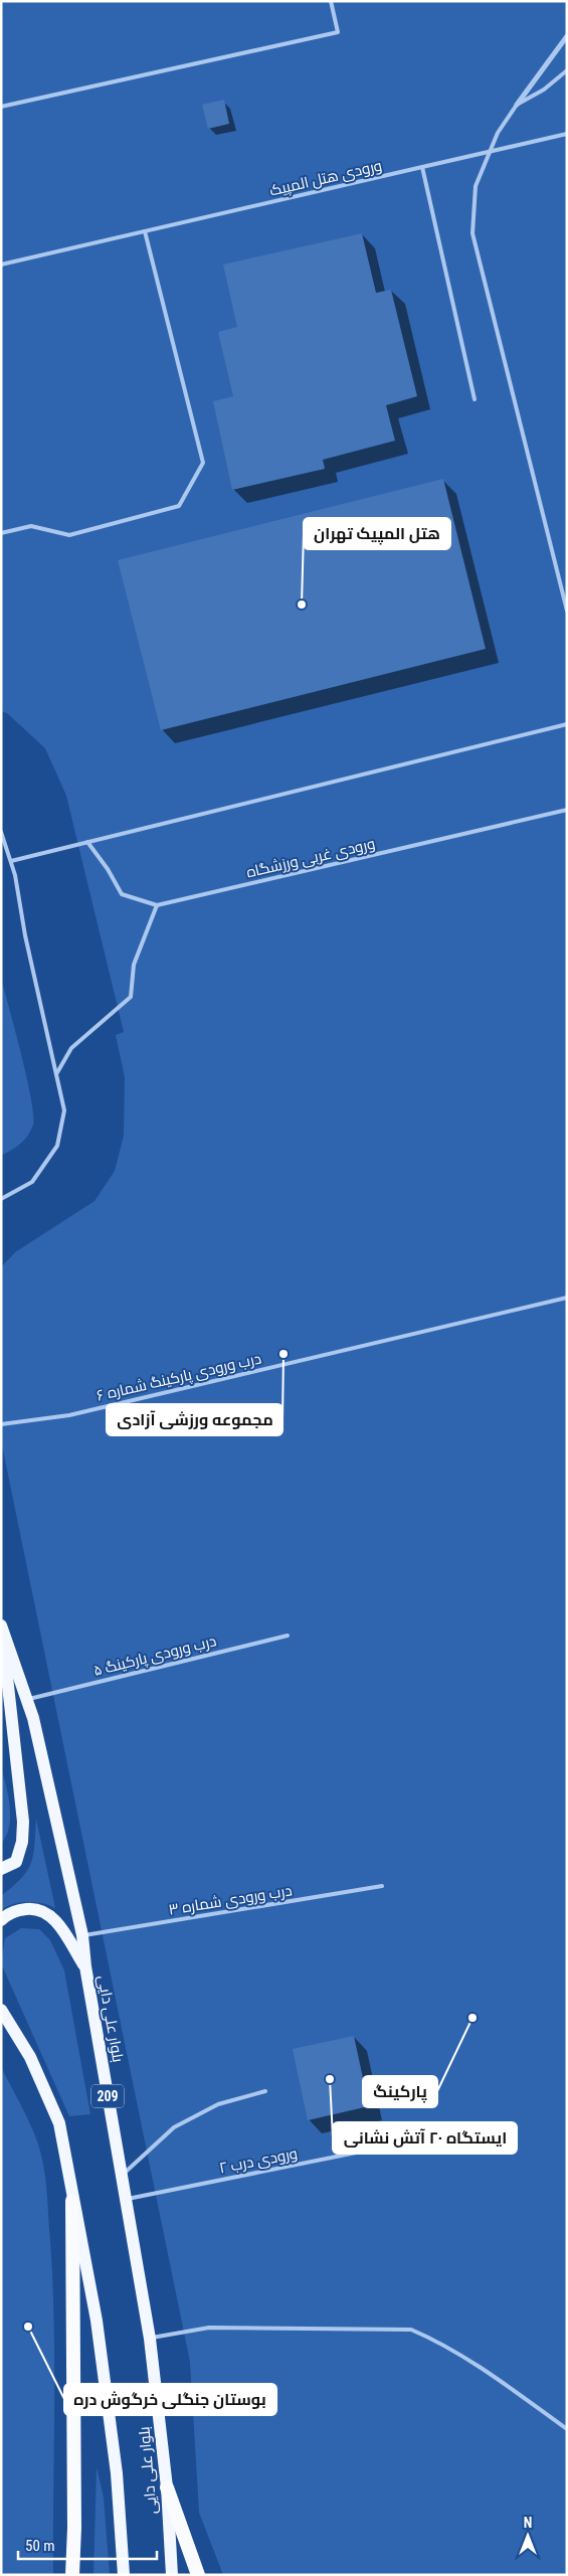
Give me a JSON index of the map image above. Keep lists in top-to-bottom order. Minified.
{"streets":{"main road":["بلوار علی دایی","209"],"lane":["ورودی هتل المپیک","ورودی غربی ورزشگاه","درب ورودی پارکینگ شماره ۶","درب ورودی پارکینگ ۵","درب ورودی شماره ۳","ورودی درب ۲"]},"crossings":[["درب ورودی پارکینگ ۵","بلوار علی دایی"],["درب ورودی شماره ۳","بلوار علی دایی"],["بلوار علی دایی","ورودی درب ۲"]],"places":["هتل المپیک تهران","مجموعه ورزشی آزادی","پارکینگ","ایستگاه ۲۰ آتش نشانی","بوستان جنگلی خرگوش دره"],"scale_bar":"50 m","north":"top"}
